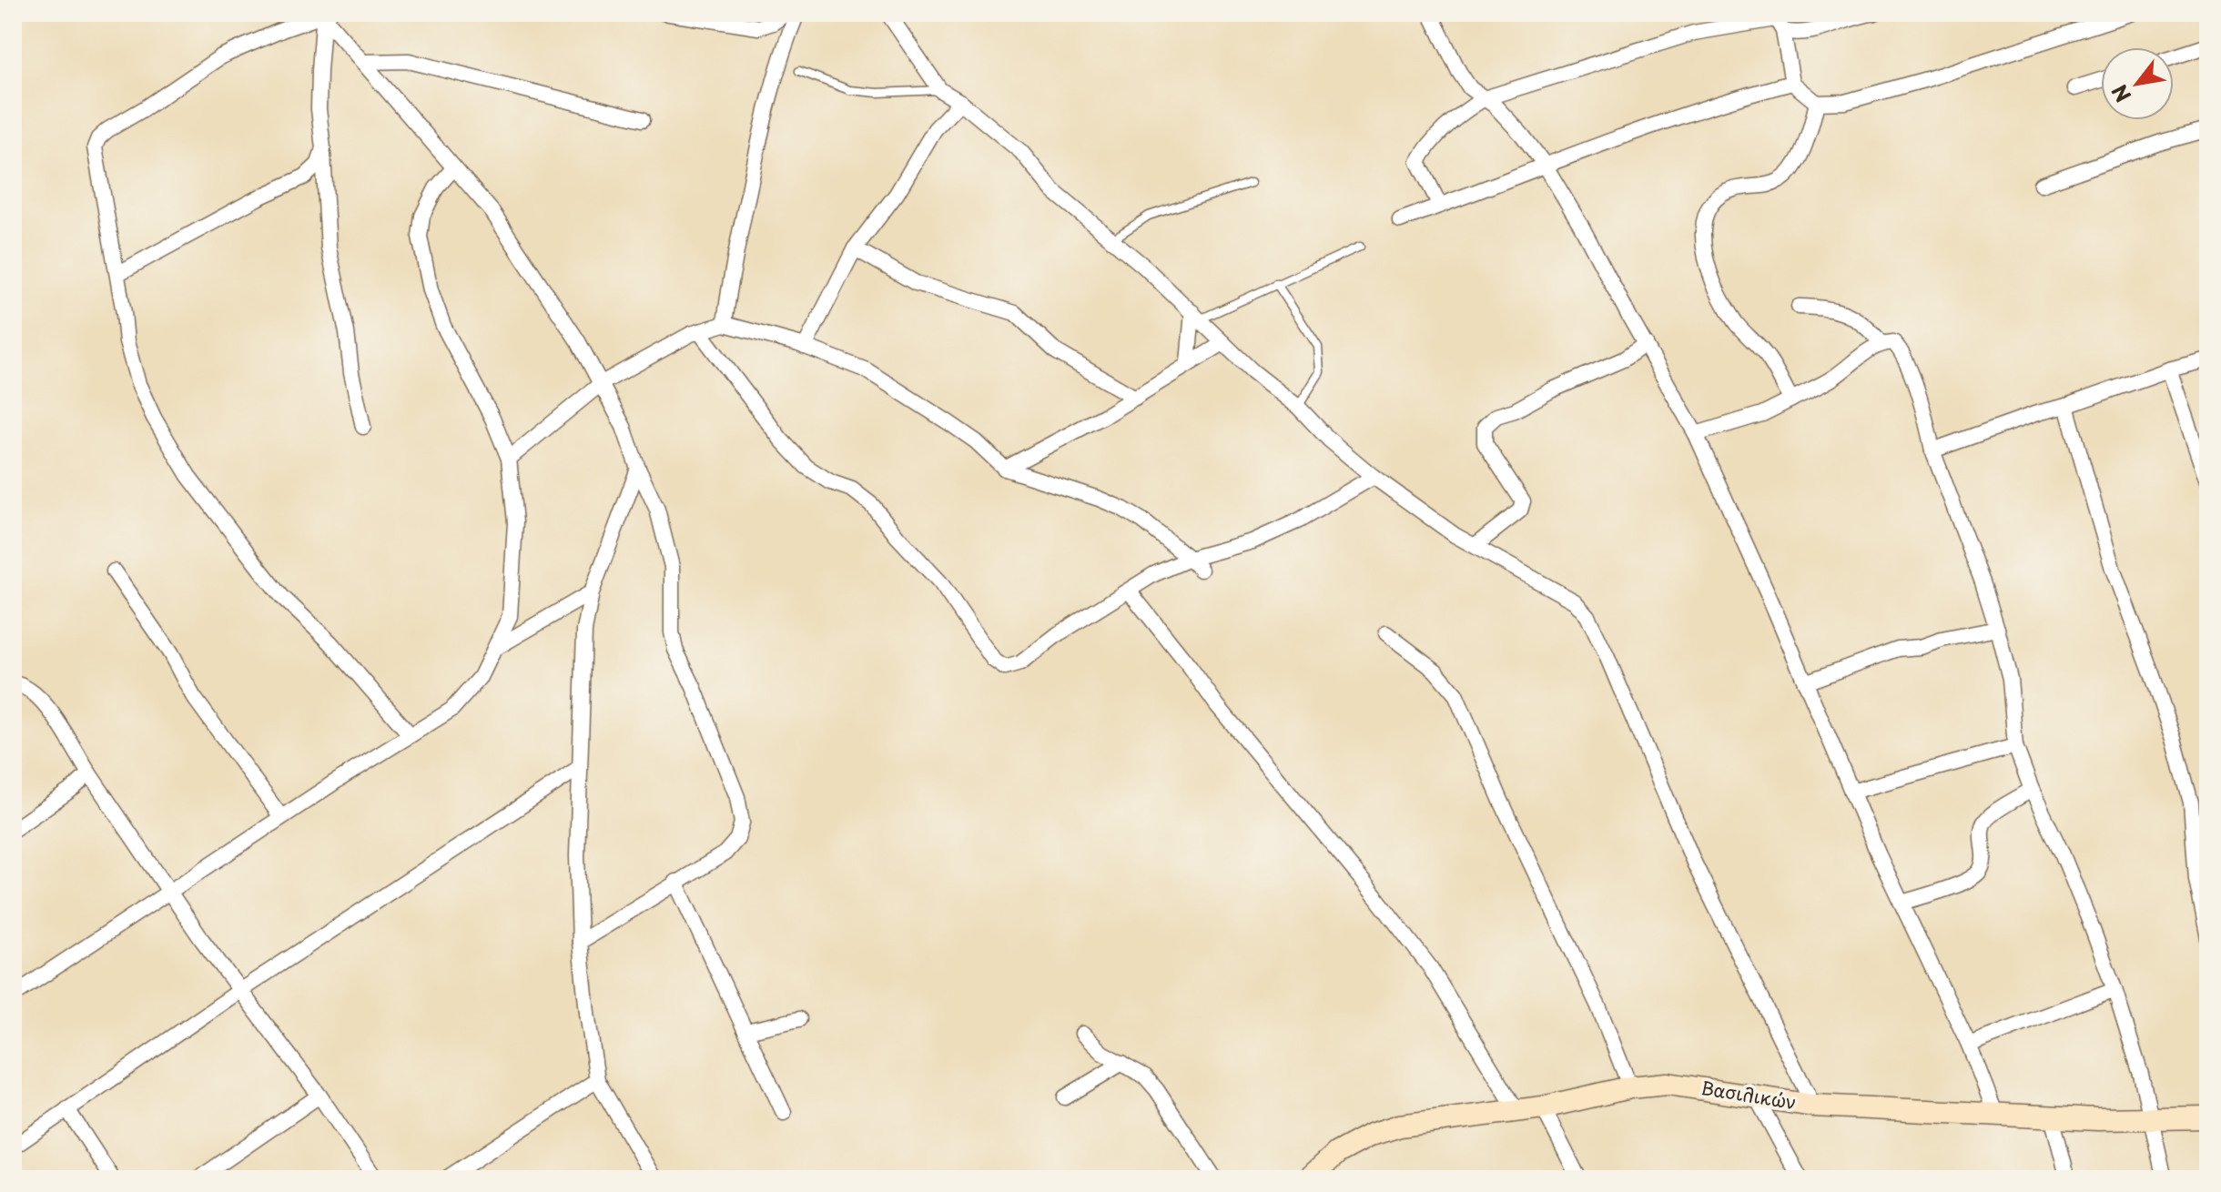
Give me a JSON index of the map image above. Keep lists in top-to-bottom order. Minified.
{"streets":{"street":["Βασιλικών"]},"north":"bottom left"}
